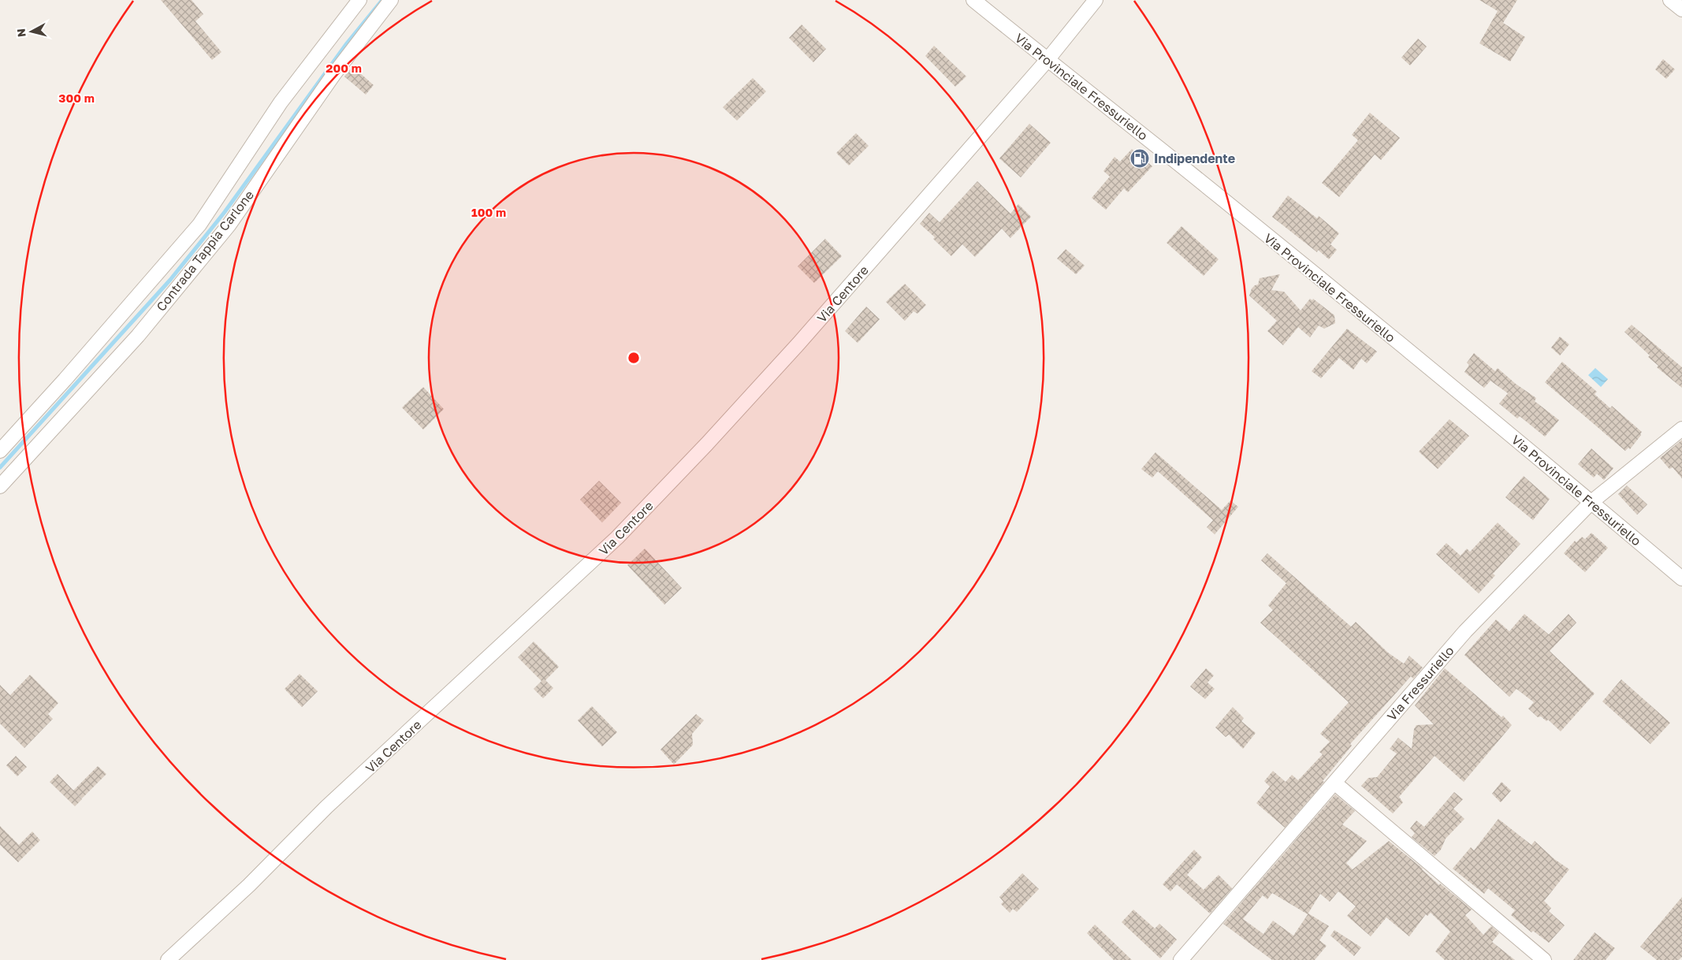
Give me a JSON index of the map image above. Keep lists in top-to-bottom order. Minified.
{"streets":{"street":["Via Provinciale Fressuriello","Contrada Tappia Carlone","Via Centore","Via Fressuriello"]},"crossings":[["Via Provinciale Fressuriello","Via Centore"],["Via Provinciale Fressuriello","Via Fressuriello"]],"places":{"fuel station":["Indipendente"]},"north":"left","rings":["200 m","300 m","100 m"]}
